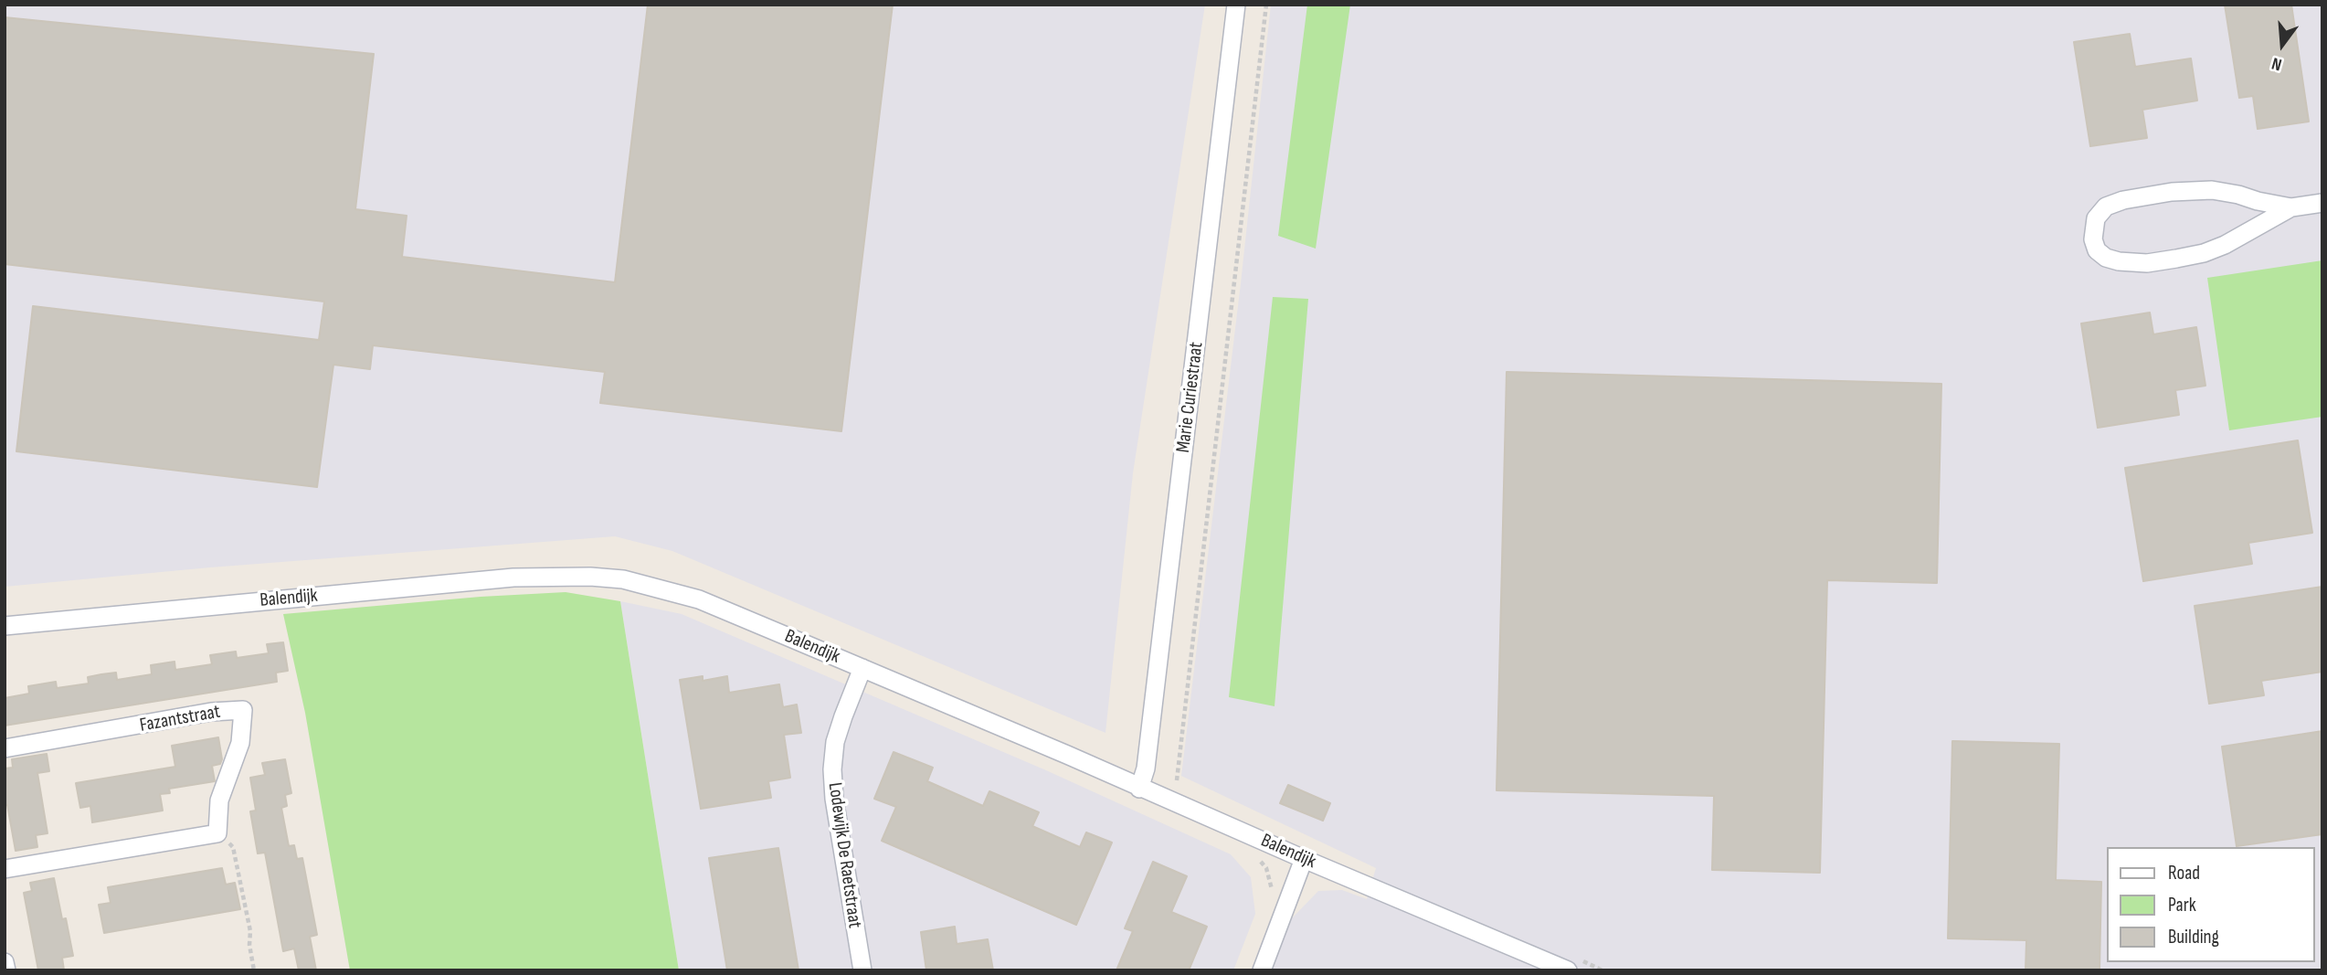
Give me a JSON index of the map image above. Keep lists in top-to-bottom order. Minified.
{"streets":{"street":["Marie Curiestraat","Balendijk","Fazantstraat","Lodewijk De Raetstraat"]},"crossings":[["Marie Curiestraat","Balendijk"],["Balendijk","Lodewijk De Raetstraat"]],"legend":["Road","Park","Building"],"north":"bottom"}
